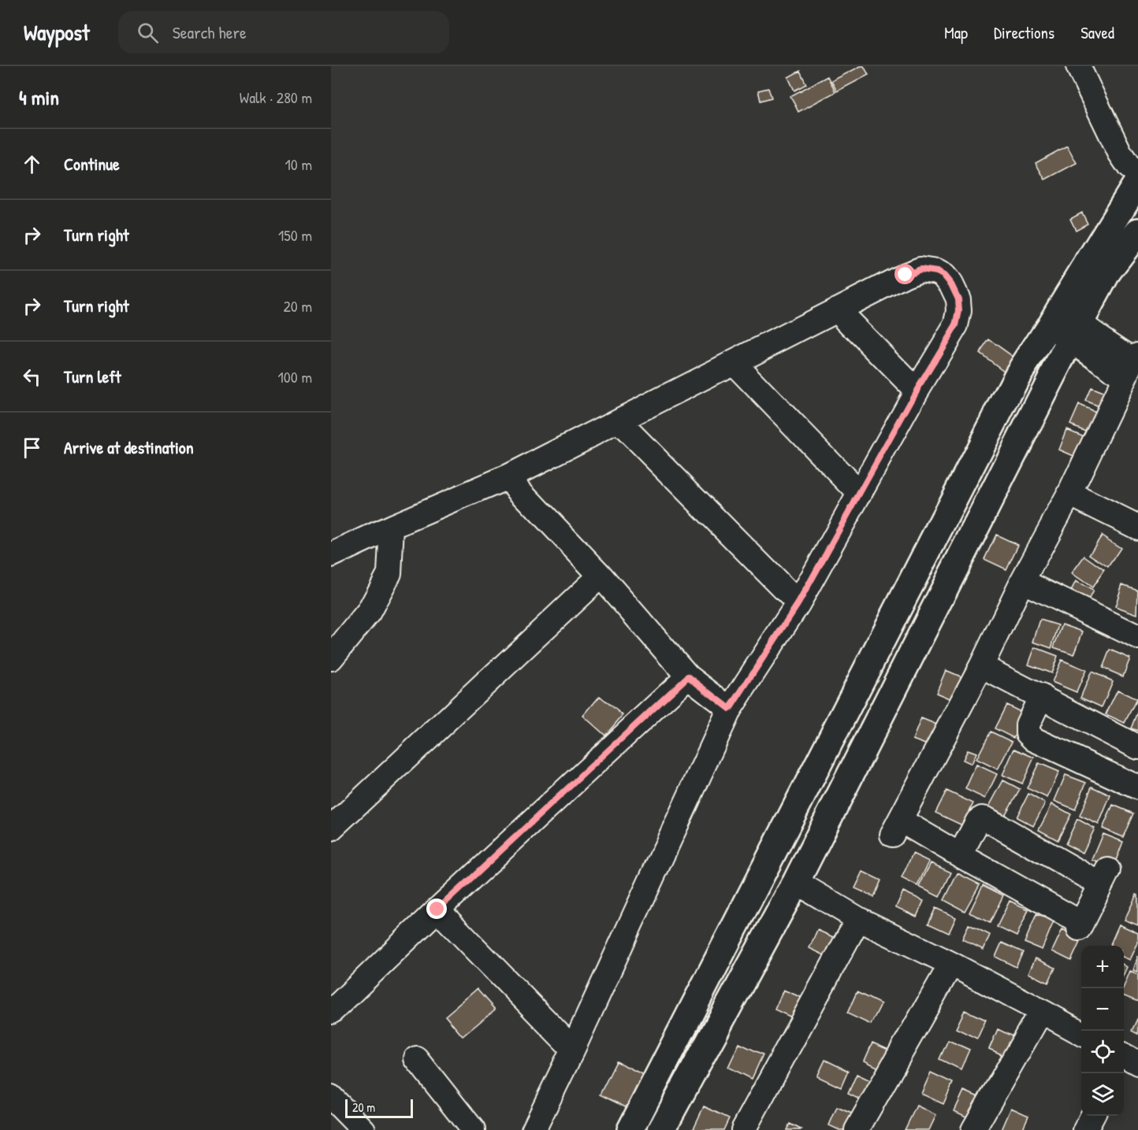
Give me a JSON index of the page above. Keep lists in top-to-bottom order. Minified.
{"scale_bar":"20 m","page":{"header":"Waypost","search":"Search here","nav":["Map","Directions","Saved"],"heading":["4 min","Walk · 280 m"],"list":[["Continue","10 m"],["Turn right","150 m"],["Turn right","20 m"],["Turn left","100 m"],"Arrive at destination"],"map_buttons":["+","−"],"scale":"20 m"}}
